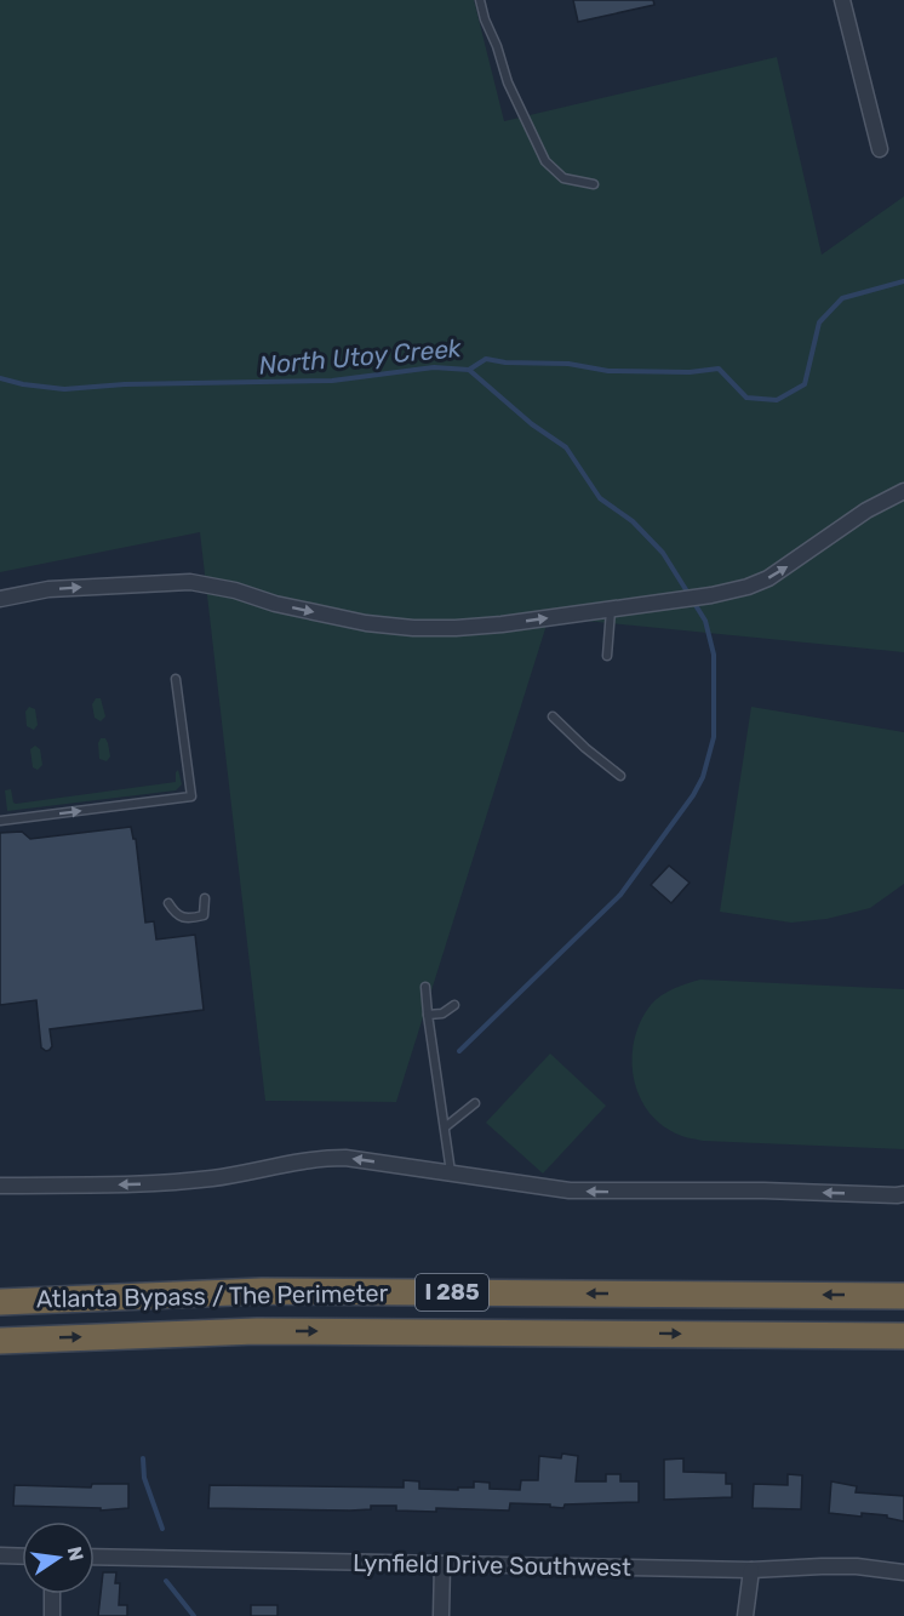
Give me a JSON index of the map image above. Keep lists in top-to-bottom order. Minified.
{"streets":{"highway":["I 285","Atlanta Bypass / The Perimeter"],"street":["Lynfield Drive Southwest"]},"water":["North Utoy Creek"],"north":"right"}
